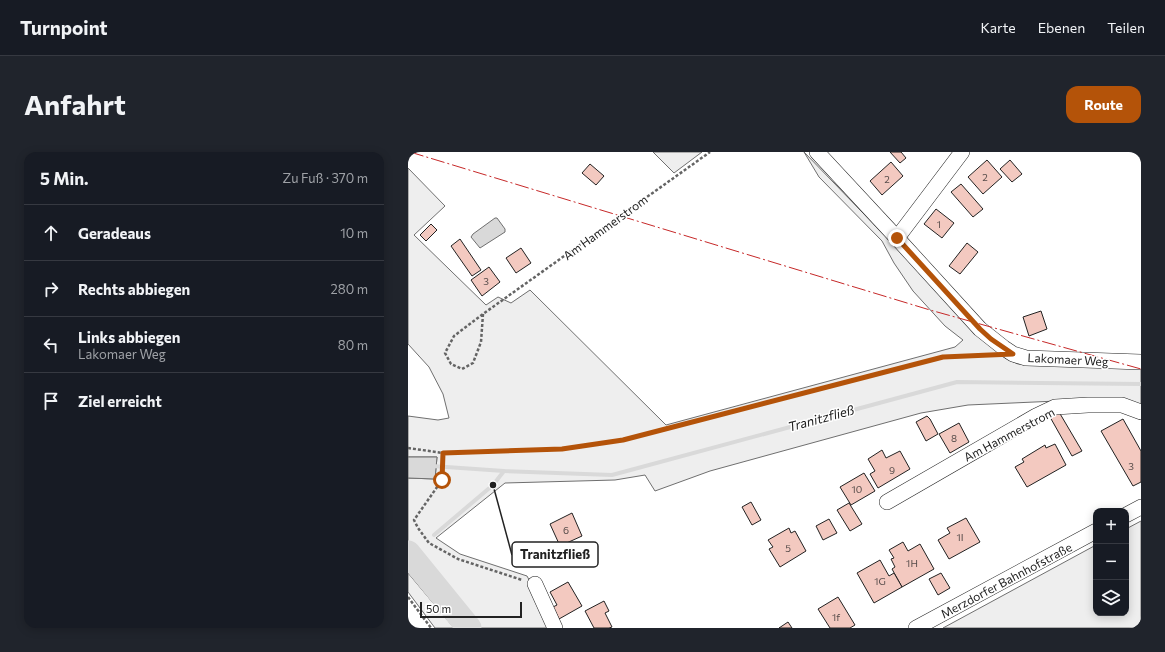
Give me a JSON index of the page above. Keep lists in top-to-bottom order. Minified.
{"streets":{"street":["Am Hammerstrom","Lakomaer Weg","Merzdorfer Bahnhofstraße"]},"water":["Tranitzfließ"],"places":["Tranitzfließ"],"house_numbers":["2","2","1","3","8","3","9","10","6","1I","5","1H","1G","1f"],"scale_bar":"50 m","page":{"header":"Turnpoint","nav":["Karte","Ebenen","Teilen"],"buttons":"Route","title":"Anfahrt","heading":["5 Min.","Zu Fuß · 370 m"],"list":[["Geradeaus","10 m"],["Rechts abbiegen","280 m"],["Links abbiegen","Lakomaer Weg","80 m"],"Ziel erreicht"],"map_buttons":["+","−"],"scale":"50 m"}}
